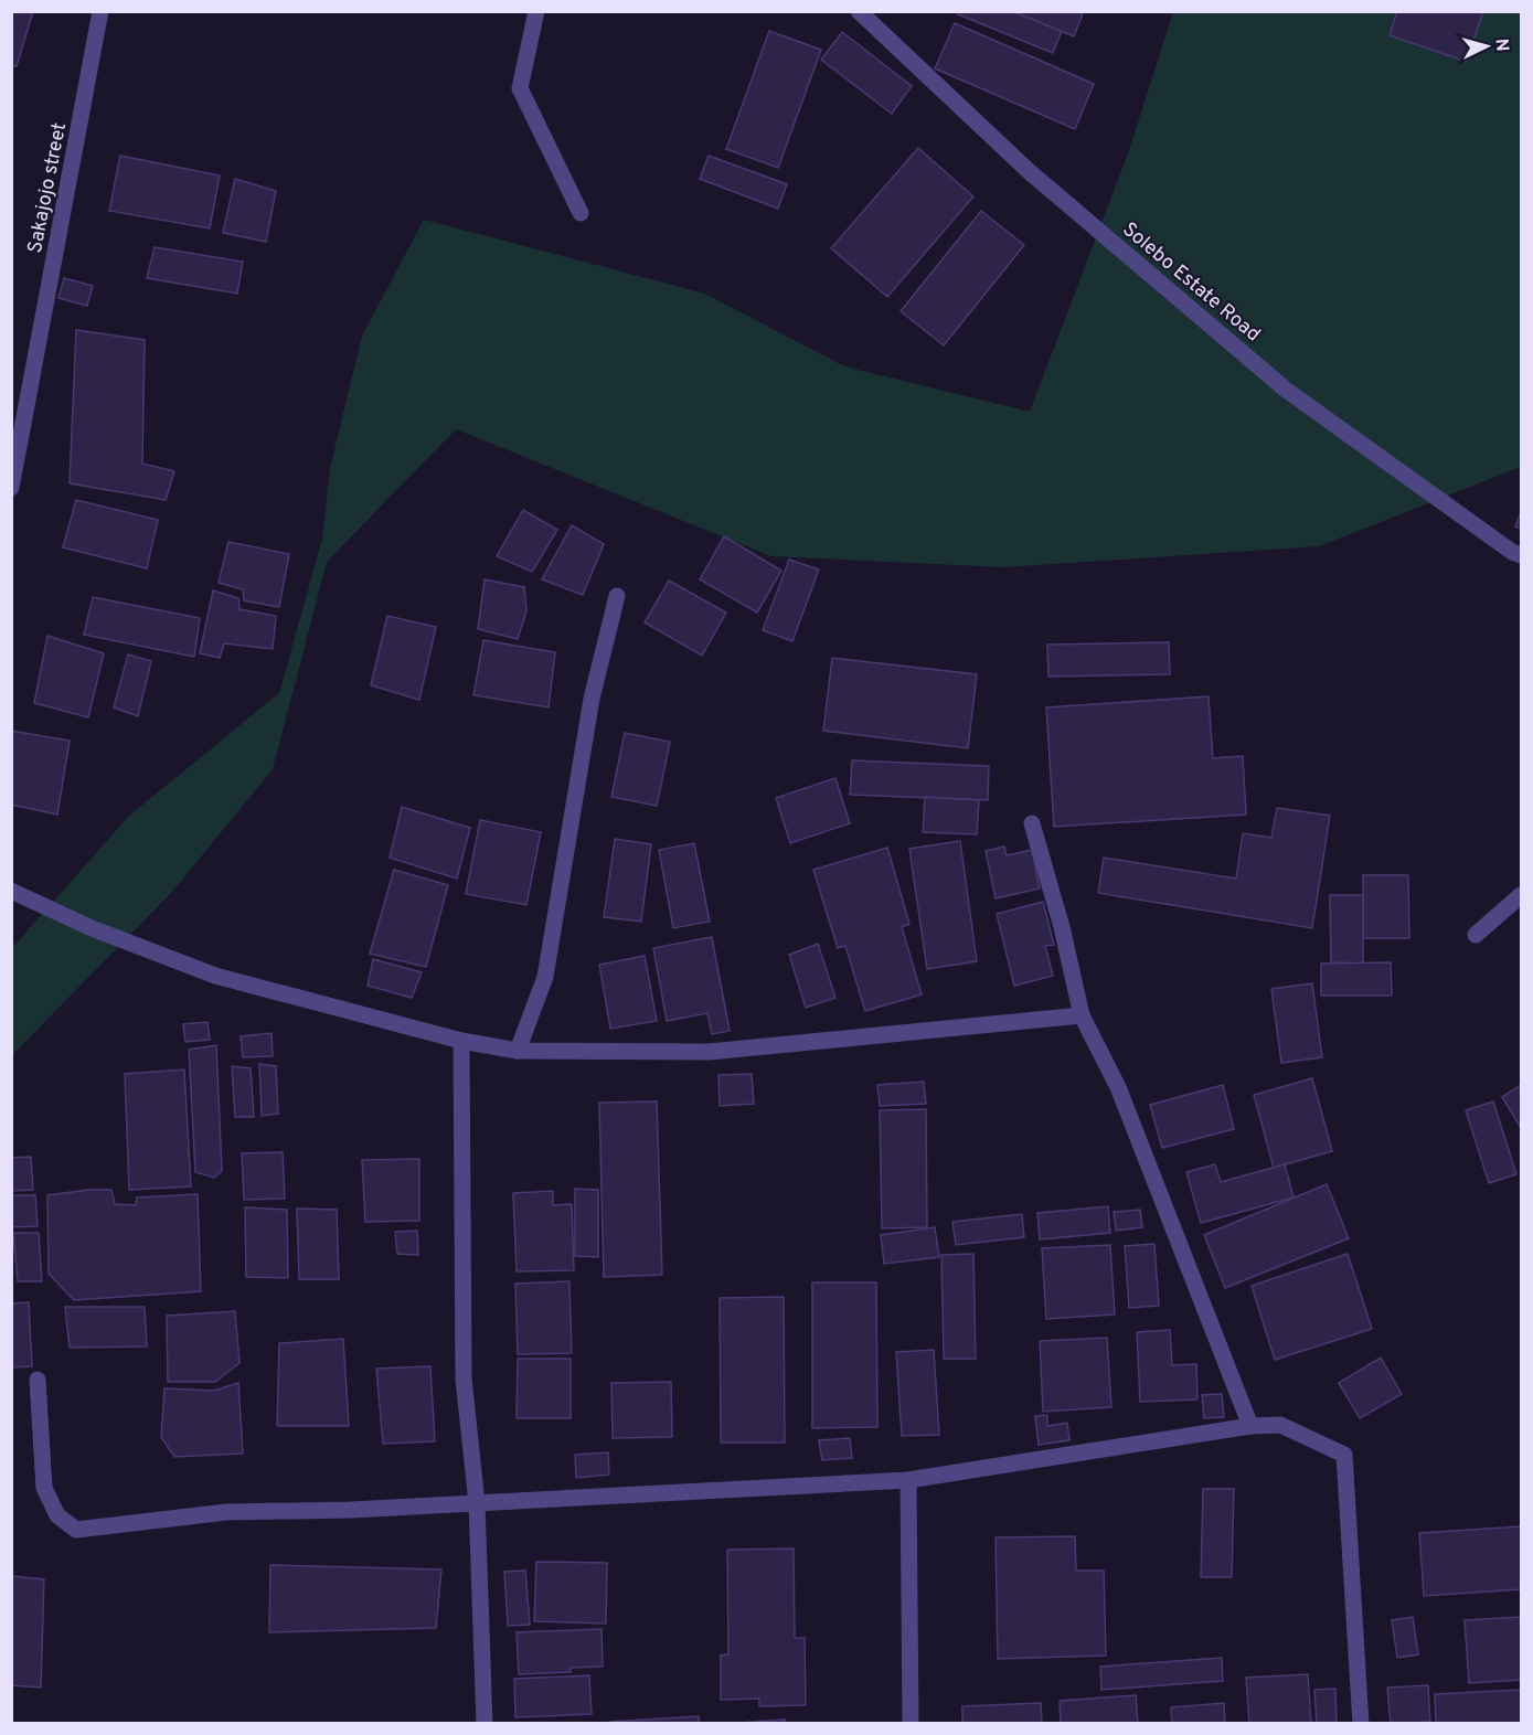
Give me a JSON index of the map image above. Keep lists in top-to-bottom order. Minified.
{"streets":{"street":["Sakajojo street","Solebo Estate Road"]},"north":"right"}
